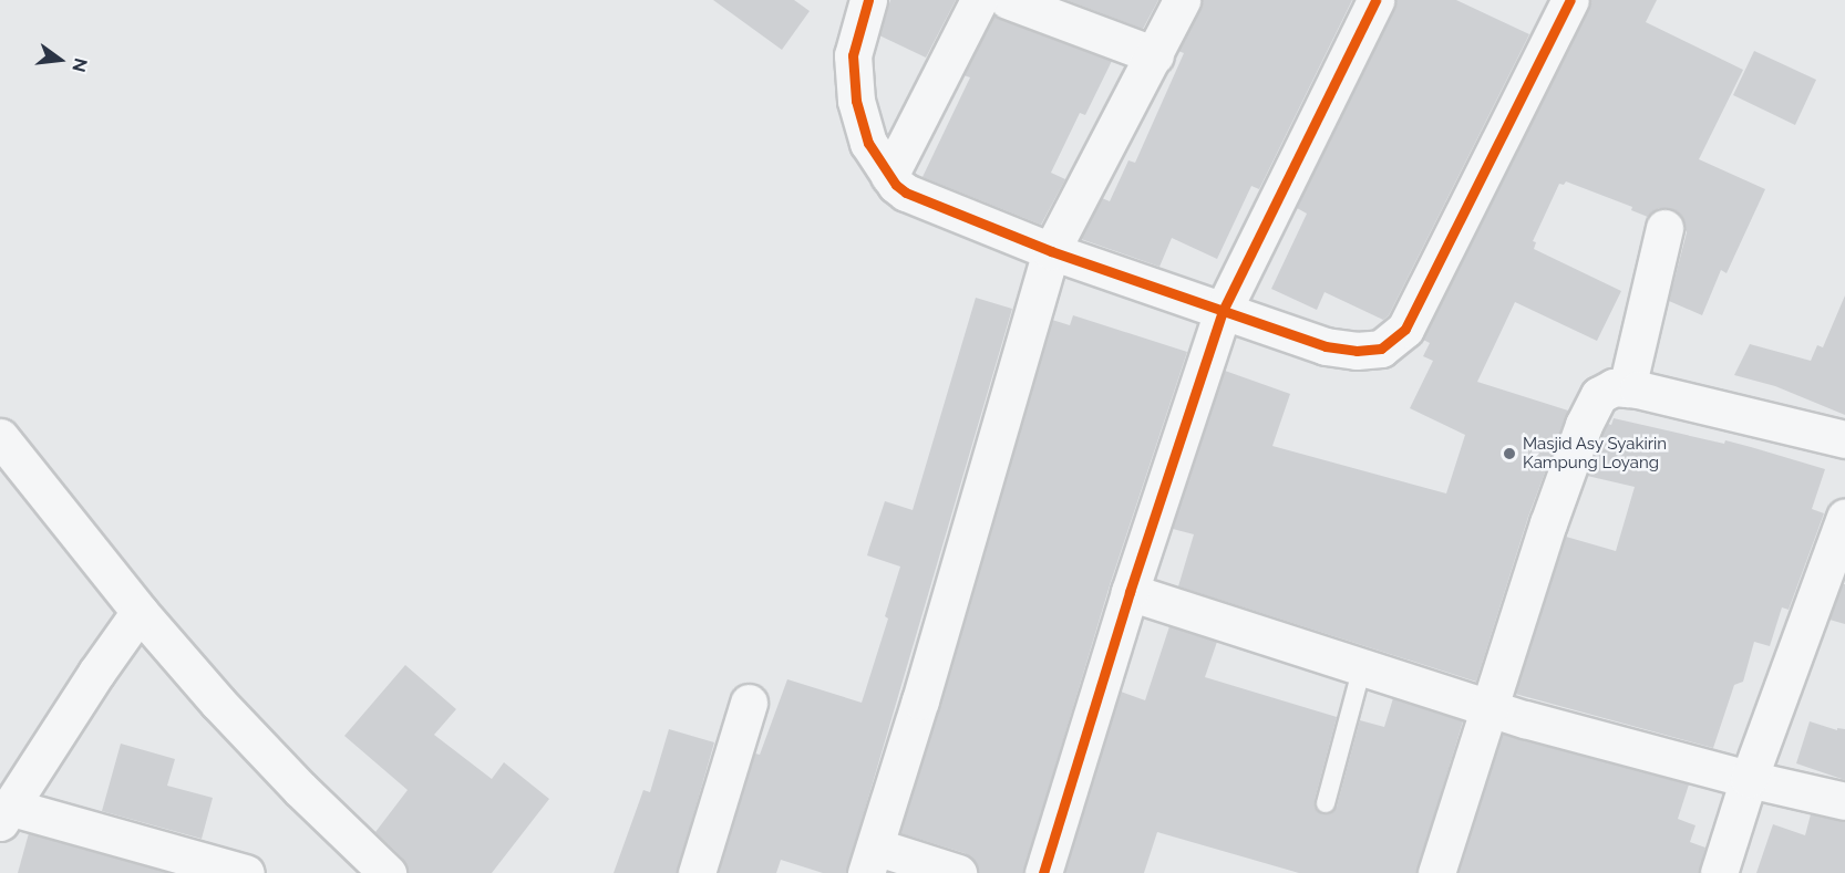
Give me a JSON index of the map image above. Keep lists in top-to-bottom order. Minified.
{"places":["Masjid Asy Syakirin Kampung Loyang"],"north":"right"}
